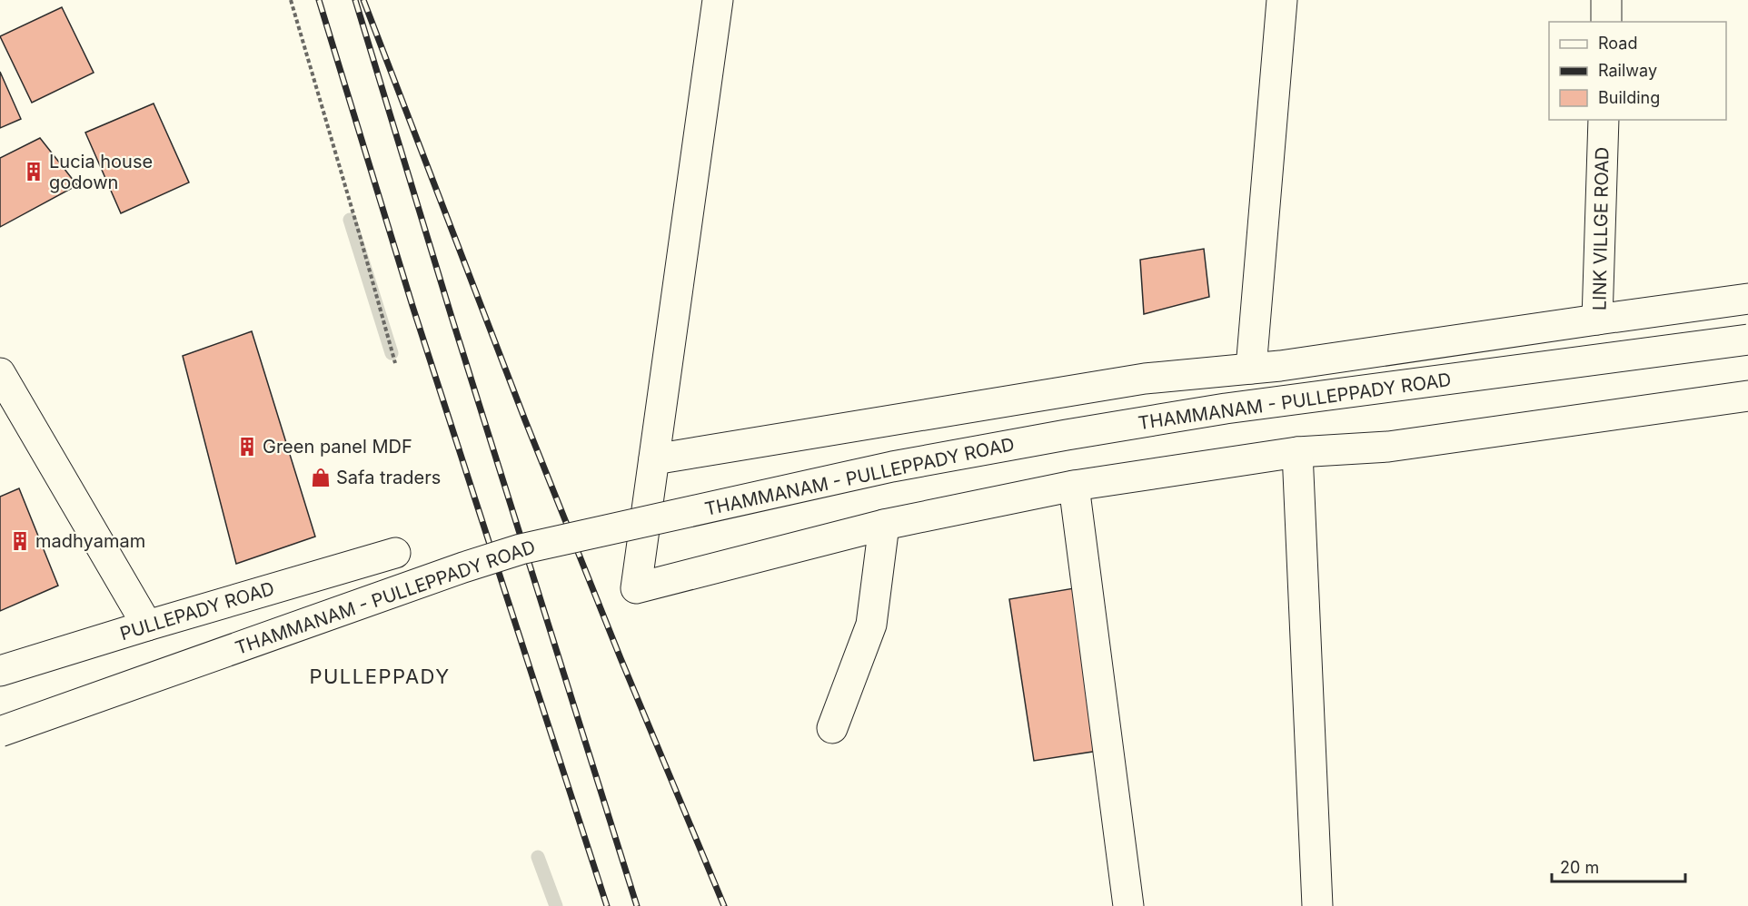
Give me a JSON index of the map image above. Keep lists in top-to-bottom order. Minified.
{"streets":{"street":["LINK VILLGE ROAD","THAMMANAM - PULLEPPADY ROAD","PULLEPADY ROAD"]},"districts":["PULLEPPADY"],"places":{"building":["Lucia house godown","Green panel MDF","madhyamam"],"shop":["Safa traders"]},"legend":["Road","Railway","Building"],"scale_bar":"20 m"}
